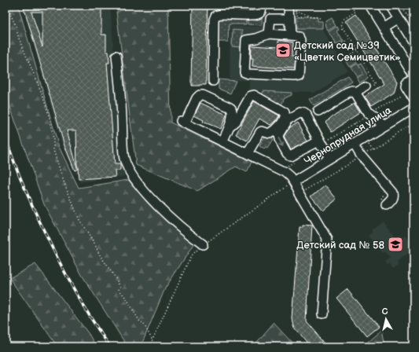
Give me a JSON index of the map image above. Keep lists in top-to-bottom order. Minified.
{"streets":{"street":["Чернопрудная улица"]},"places":{"school or university":["Детский сад №39 «Цветик Семицветик»","Детский сад № 58"]},"north":"top"}
